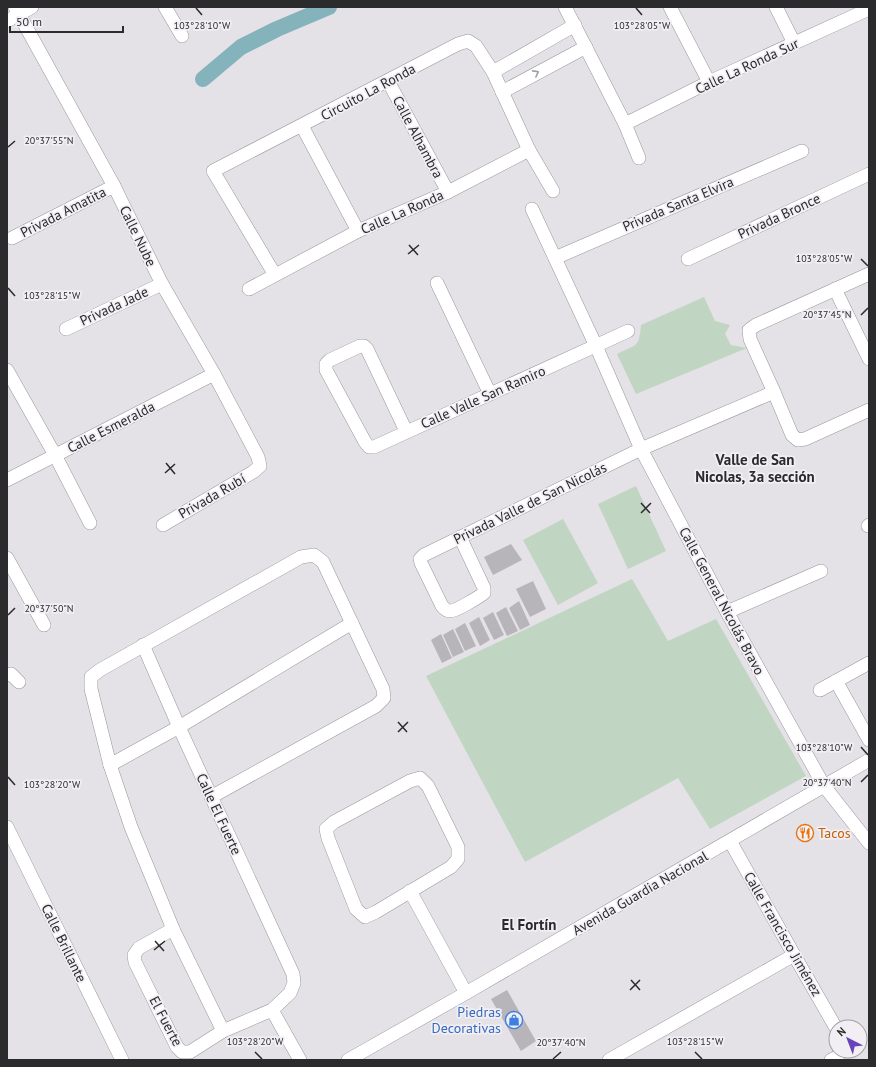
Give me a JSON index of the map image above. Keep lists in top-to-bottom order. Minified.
{"streets":{"street":["Calle La Ronda Sur","Circuito La Ronda","Calle Alhambra","Privada Santa Elvira","Privada Amatita","Calle La Ronda","Privada Bronce","Calle Nube","Privada Jade","Calle Valle San Ramiro","Calle Esmeralda","Privada Rubí","Privada Valle de San Nicolás","Calle General Nicolás Bravo","Calle El Fuerte","Avenida Guardia Nacional","Calle Francisco Jiménez","Calle Brillante","El Fuerte"]},"crossings":[["Circuito La Ronda","Calle Alhambra"],["Circuito La Ronda","Calle La Ronda"],["Calle Alhambra","Calle La Ronda"],["Privada Santa Elvira","Calle General Nicolás Bravo"],["Privada Amatita","Calle Nube"],["Calle Nube","Privada Jade"],["Calle Nube","Calle Esmeralda"],["Calle Nube","Privada Rubí"],["Calle Valle San Ramiro","Calle General Nicolás Bravo"],["Privada Valle de San Nicolás","Calle General Nicolás Bravo"],["Calle General Nicolás Bravo","Avenida Guardia Nacional"],["Calle El Fuerte","El Fuerte"],["Avenida Guardia Nacional","Calle Francisco Jiménez"]],"districts":["Valle de San Nicolas, 3a sección","El Fortín"],"places":{"restaurant":["Tacos"],"shop":["Piedras Decorativas"]},"scale_bar":"50 m","north":"top left","coordinates":["103°28'10\"W","103°28'05\"W","20°37'55\"N","103°28'15\"W","20°37'45\"N","20°37'50\"N","20°37'40\"N","103°28'20\"W"]}
